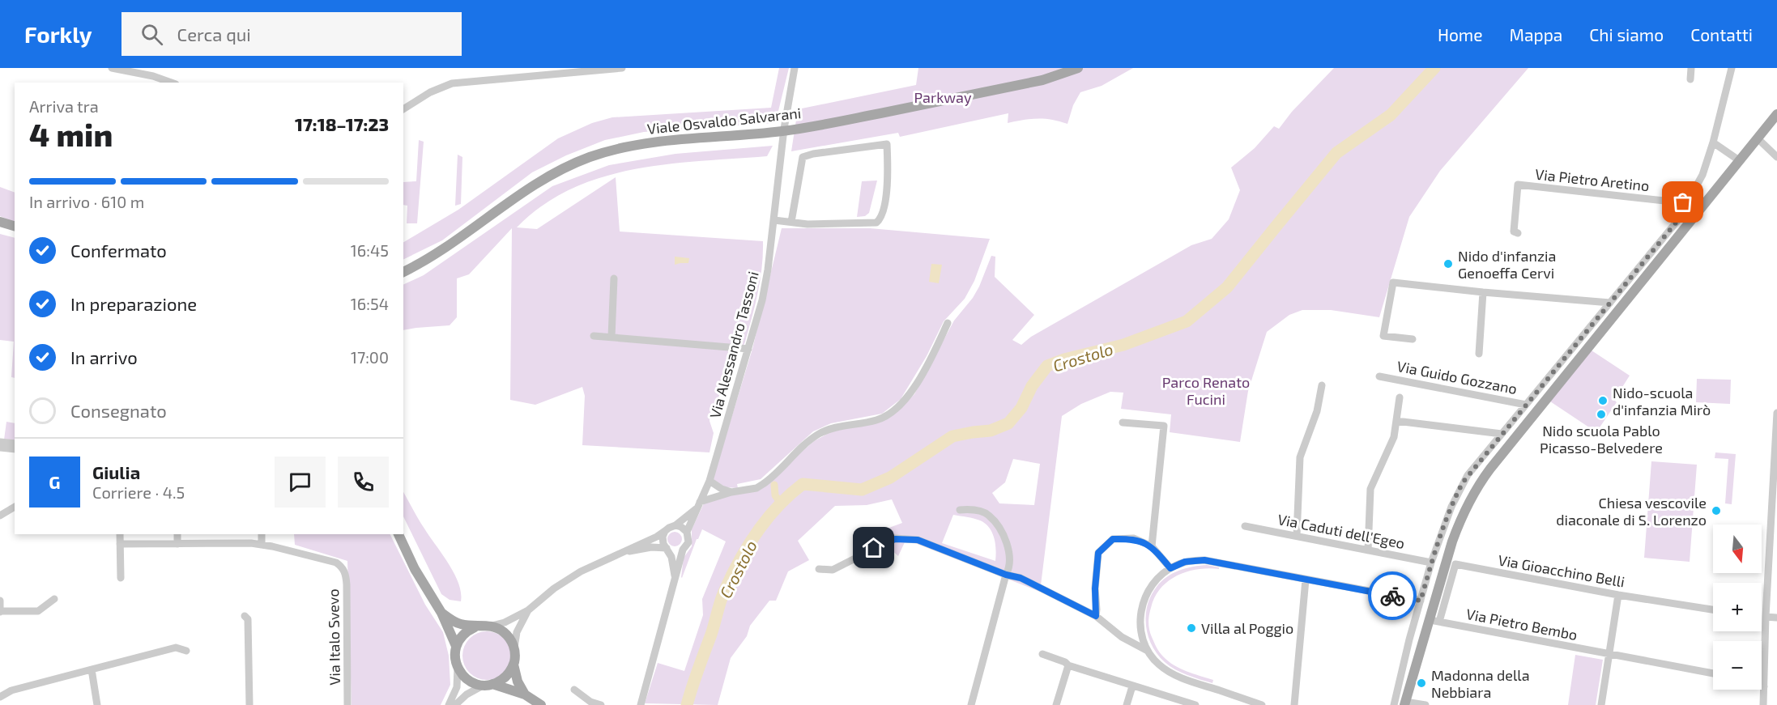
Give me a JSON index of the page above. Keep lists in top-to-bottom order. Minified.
{"streets":{"main road":["Viale Osvaldo Salvarani"],"street":["Via Pietro Aretino","Via Alessandro Tassoni","Via Guido Gozzano","Via Caduti dell'Egeo","Via Gioacchino Belli","Via Pietro Bembo","Via Italo Svevo"]},"crossings":[["Via Pietro Aretino","Via Guido Gozzano"],["Via Gioacchino Belli","Via Pietro Bembo"]],"water":["Crostolo"],"parks":["Parkway","Parco Renato Fucini"],"places":["Nido d'infanzia Genoeffa Cervi","Nido-scuola d'infanzia Mirò","Nido scuola Pablo Picasso-Belvedere","Chiesa vescovile diaconale di S. Lorenzo","Villa al Poggio","Madonna della Nebbiara"],"north":"bottom","page":{"header":"Forkly","search":"Cerca qui","nav":["Home","Mappa","Chi siamo","Contatti"],"heading":["4 min","Arriva tra","17:18–17:23"],"panel":["Giulia","Corriere · 4.5"],"bar":"In arrivo · 610 m","list":[["Confermato","16:45"],["In preparazione","16:54"],["In arrivo","17:00"],"Consegnato"],"round":"G","map_buttons":["+","−"]}}
